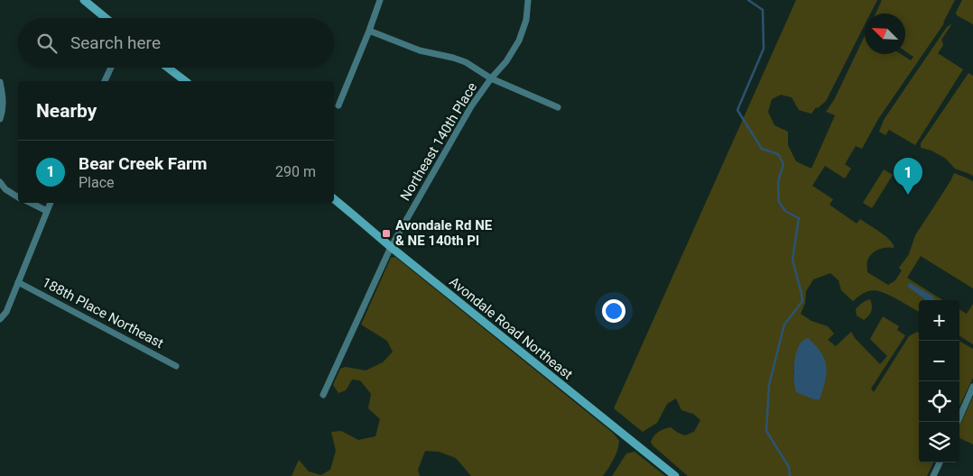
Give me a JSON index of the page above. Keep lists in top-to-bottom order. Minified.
{"streets":{"main road":["Avondale Road Northeast"],"street":["Northeast 140th Place","188th Place Northeast"]},"crossings":[["Northeast 140th Place","Avondale Road Northeast"]],"places":{"transit":["Avondale Rd NE & NE 140th Pl"]},"north":"top left","page":{"search":"Search here","heading":"Nearby","list":[{"mark":"1","name":"Bear Creek Farm","note":"Place","value":"290 m"}],"pins":"1","map_buttons":["+","−"]}}
